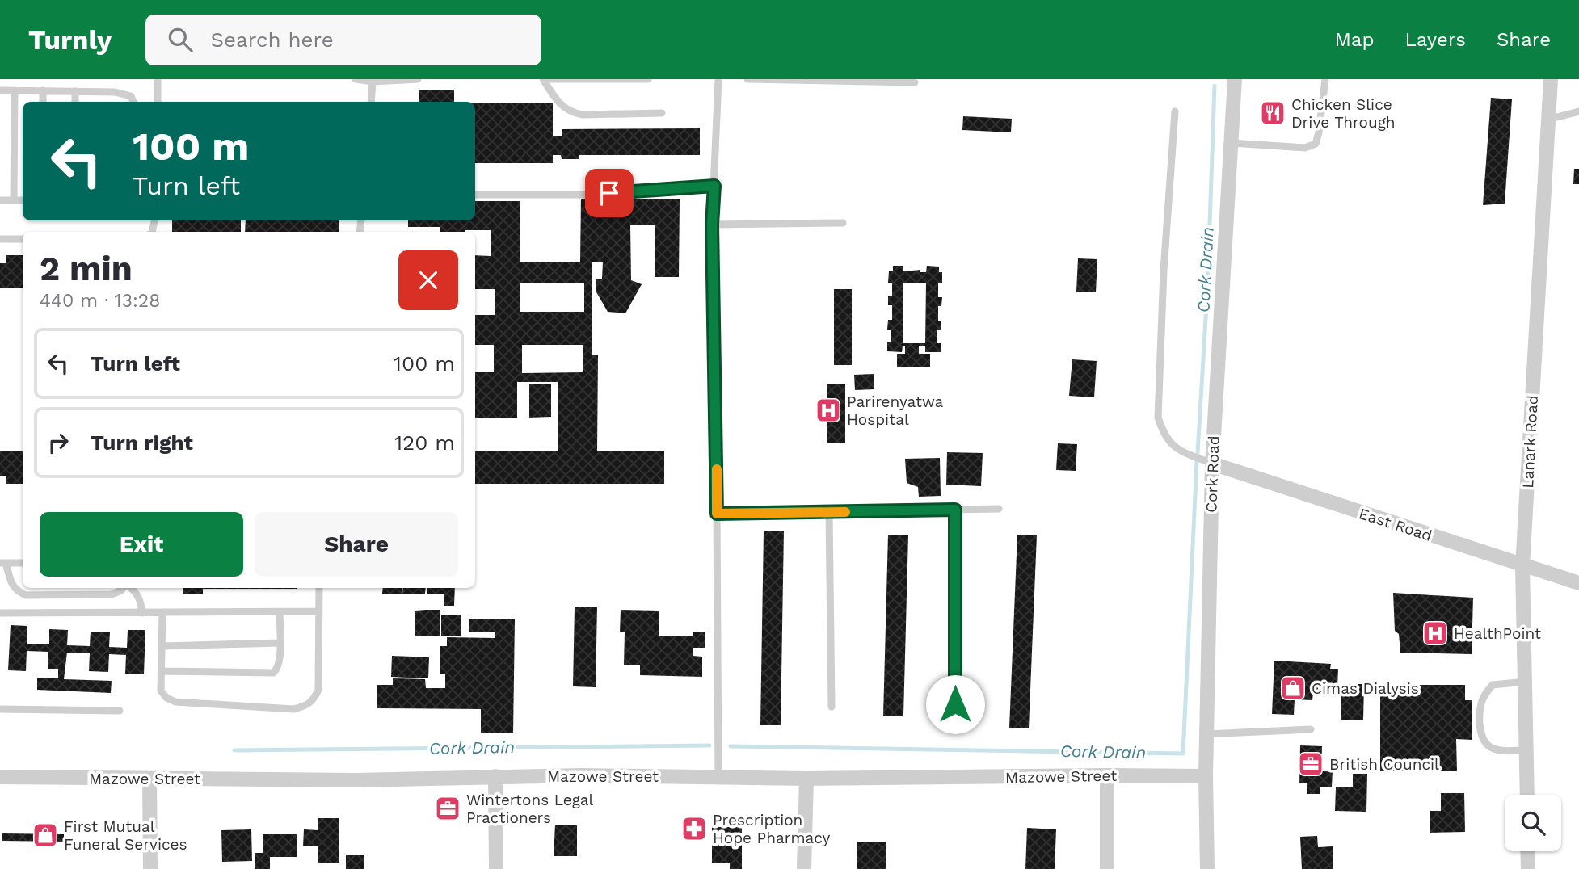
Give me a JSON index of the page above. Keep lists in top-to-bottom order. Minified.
{"streets":{"street":["Lanark Road","Cork Road","East Road","Mazowe Street"]},"crossings":[["Lanark Road","East Road"],["Cork Road","East Road"],["Cork Road","Mazowe Street"]],"water":["Cork Drain"],"places":{"restaurant":["Chicken Slice Drive Through"],"hospital":["Parirenyatwa Hospital","HealthPoint"],"shop":["Cimas Dialysis","First Mutual Funeral Services"],"office":["British Council","Wintertons Legal Practioners"],"pharmacy":["Prescription Hope Pharmacy"]},"page":{"header":"Turnly","search":"Search here","nav":["Map","Layers","Share"],"turn":["100 m","Turn left"],"heading":["2 min","440 m · 13:28"],"list":[{"name":"Turn left","value":"100 m"},{"name":"Turn right","value":"120 m"}],"buttons":["Exit","Share"]}}
